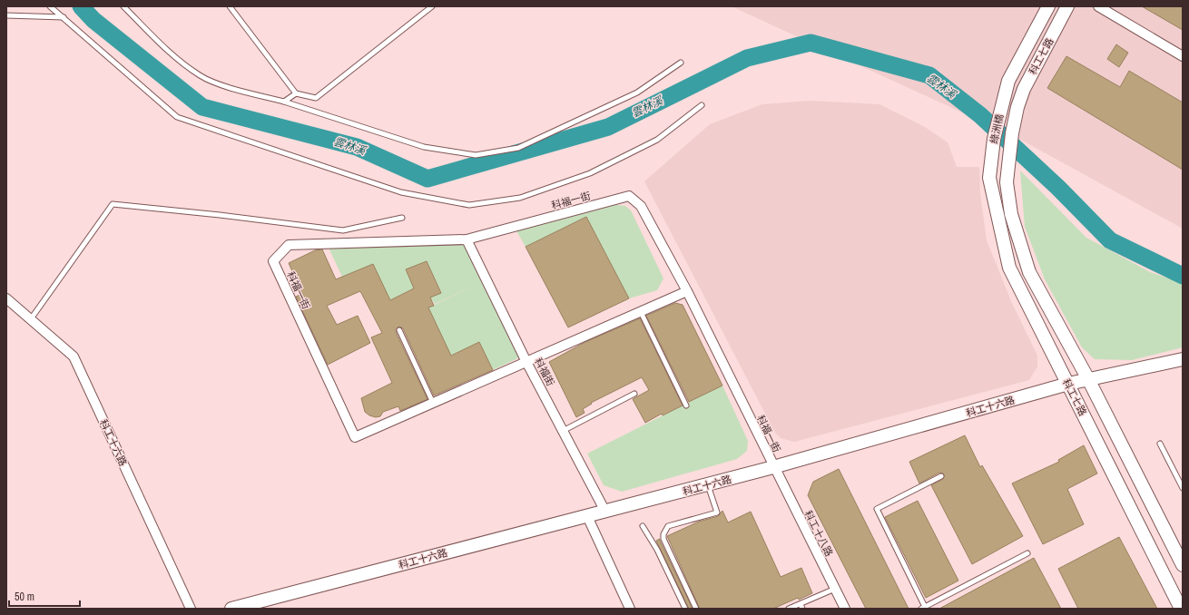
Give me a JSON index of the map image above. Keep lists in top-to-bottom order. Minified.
{"streets":{"street":["科工七路","綠洲橋","科福一街","科福街","科工十六路","科工十八路"]},"crossings":[["科工七路","綠洲橋"],["科工七路","科工十六路"],["科福一街","科福街"],["科福一街","科工十六路"],["科福一街","科工十八路"],["科福街","科工十六路"],["科工十六路","科工十八路"]],"water":["雲林溪"],"scale_bar":"50 m"}
